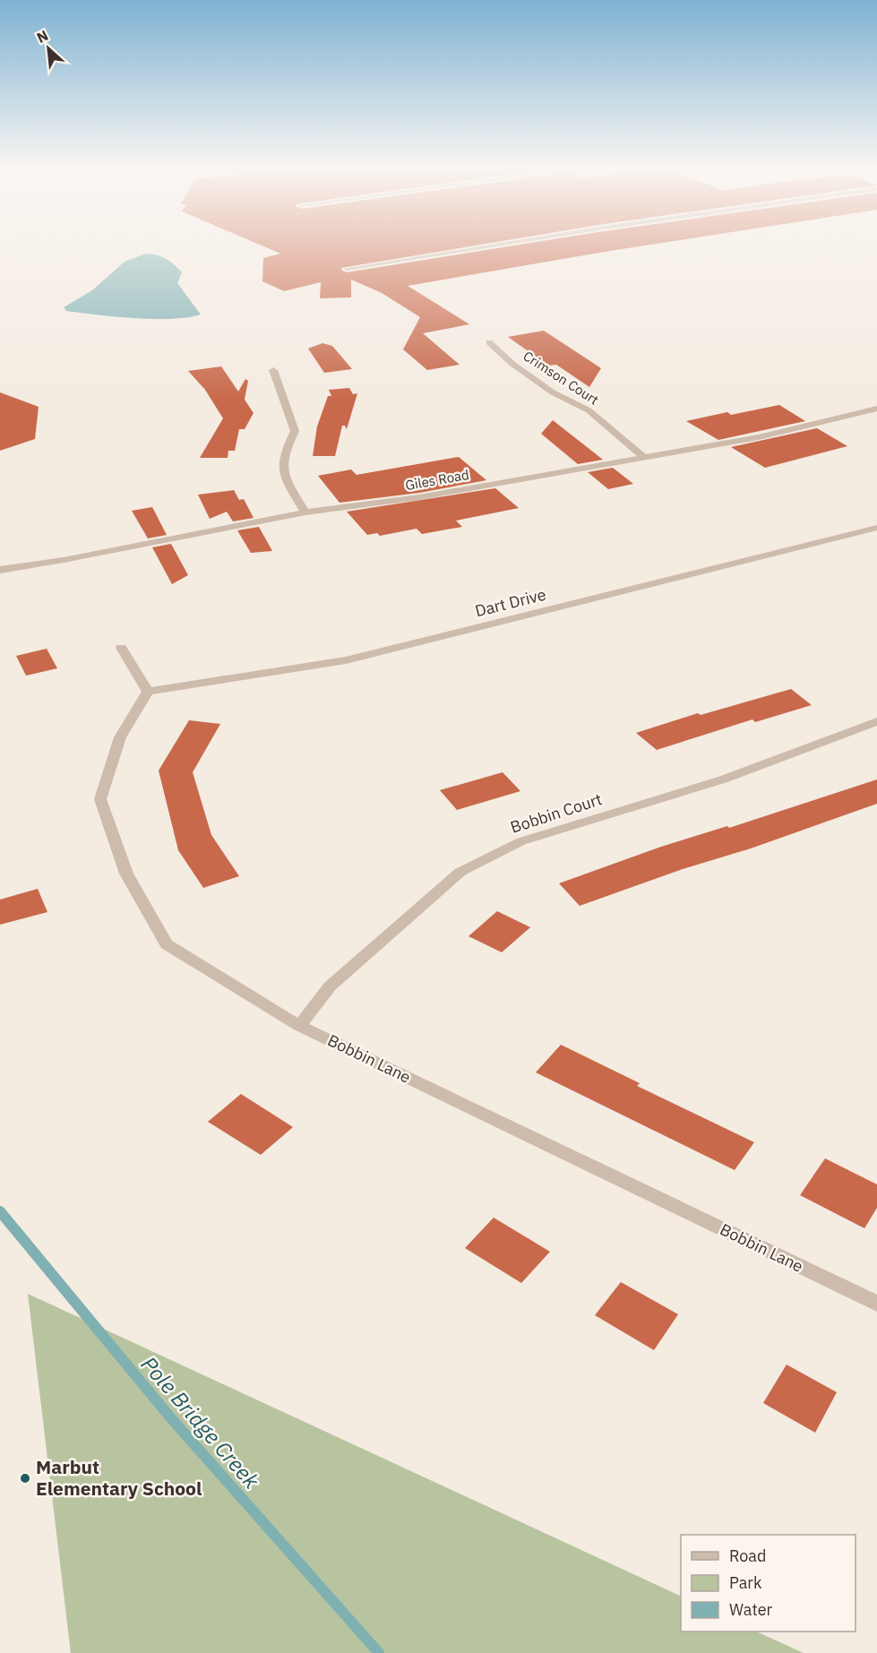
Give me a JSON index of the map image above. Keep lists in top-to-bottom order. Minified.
{"streets":{"street":["Crimson Court","Giles Road","Dart Drive","Bobbin Court","Bobbin Lane"]},"crossings":[["Crimson Court","Giles Road"],["Dart Drive","Bobbin Lane"],["Bobbin Court","Bobbin Lane"]],"water":["Pole Bridge Creek"],"places":["Marbut Elementary School"],"legend":["Road","Park","Water"],"north":"top left"}
